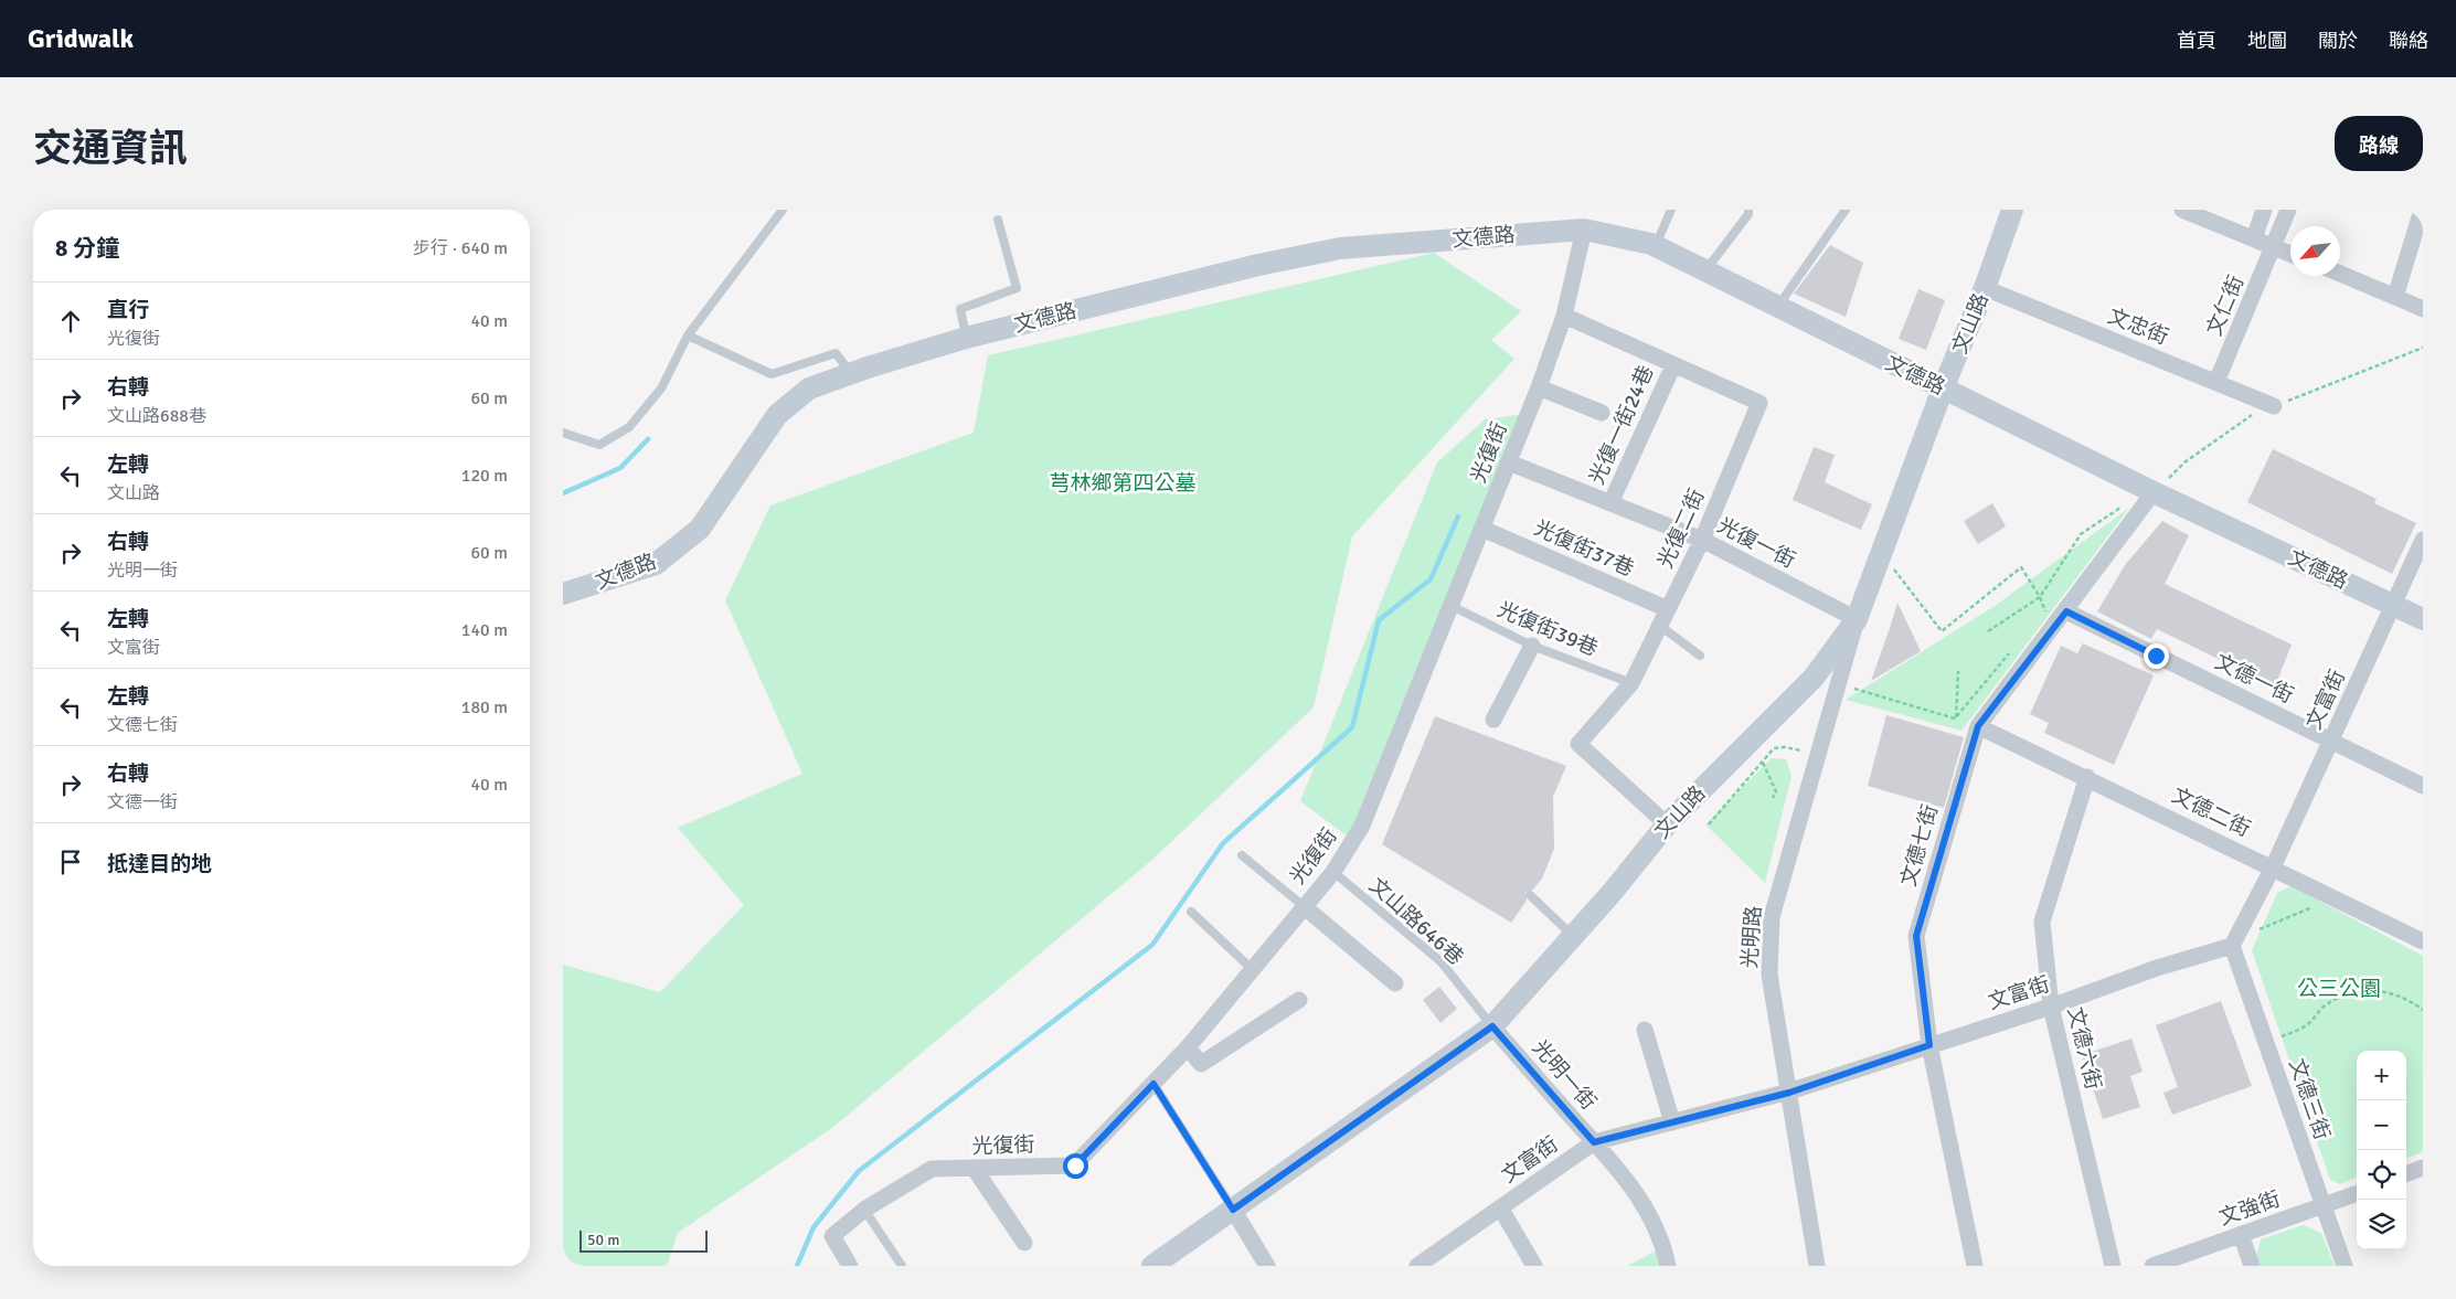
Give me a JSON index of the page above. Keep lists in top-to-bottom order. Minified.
{"streets":{"main road":["文德路","文山路"],"street":["文仁街","文忠街","光復一街24巷","光復街","光復二街","光復一街","光復街37巷","文德一街","文富街","文德二街","文德七街","光明路","文德六街","光明一街","文德三街","文強街"],"lane":["光復街39巷","文山路646巷"]},"crossings":[["文德路","文山路"],["文德路","光復街"],["文德路","文富街"],["文德路","文德七街"],["文仁街","文忠街"],["文山路","文忠街"],["文山路","光復二街"],["文山路","光復一街"],["文山路","文山路646巷"],["文山路","光明路"],["文山路","光明一街"],["光復一街24巷","光復二街"],["光復一街24巷","光復一街"],["光復街","光復二街"],["光復街","光復一街"],["光復街","光復街37巷"],["光復街","光復街39巷"],["光復街","文山路646巷"],["光復二街","光復一街"],["光復二街","光復街37巷"],["光復二街","光復街39巷"],["光復一街","光明路"],["文德一街","文富街"],["文德一街","文德七街"],["文富街","文德二街"],["文富街","文德七街"],["文富街","光明路"],["文富街","文德六街"],["文富街","光明一街"],["文富街","文德三街"],["文德二街","文德七街"],["文德二街","文德六街"],["文山路646巷","光明一街"],["文德三街","文強街"]],"parks":["芎林鄉第四公墓","公三公園"],"scale_bar":"50 m","north":"bottom left","page":{"header":"Gridwalk","nav":["首頁","地圖","關於","聯絡"],"title":"交通資訊","buttons":"路線","heading":["8 分鐘","步行 · 640 m"],"list":[["直行","光復街","40 m"],["右轉","文山路688巷","60 m"],["左轉","文山路","120 m"],["右轉","光明一街","60 m"],["左轉","文富街","140 m"],["左轉","文德七街","180 m"],["右轉","文德一街","40 m"],"抵達目的地"],"map_buttons":["+","−"],"scale":"50 m"}}
